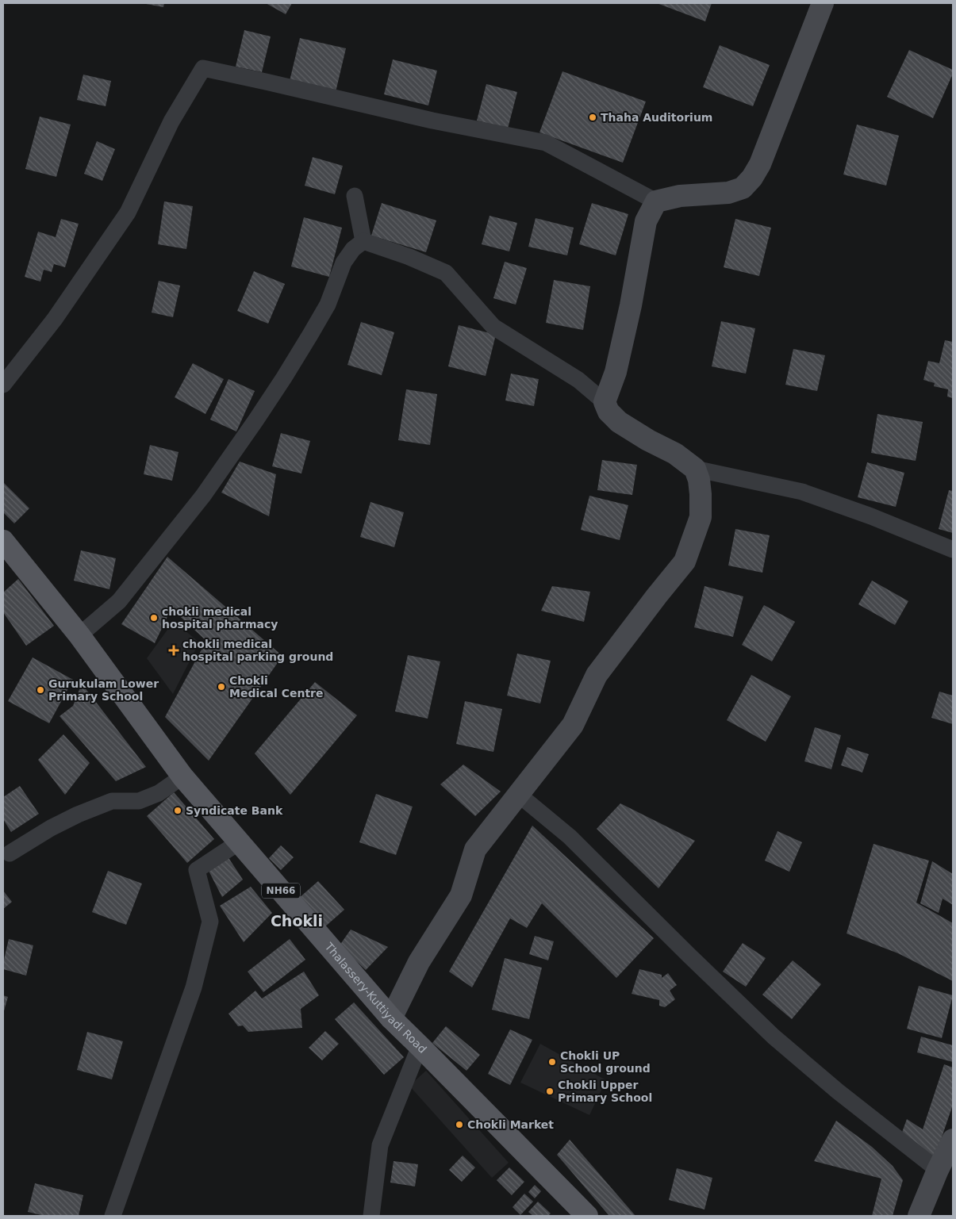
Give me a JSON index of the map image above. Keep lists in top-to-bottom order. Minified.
{"streets":{"main road":["NH66","Thalassery-Kuttiyadi Road"]},"districts":["Chokli"],"places":{"other":["Thaha Auditorium","chokli medical hospital pharmacy","Chokli Medical Centre","Gurukulam Lower Primary School","Syndicate Bank","Chokli UP School ground","Chokli Upper Primary School","Chokli Market"],"health":["chokli medical hospital parking ground"]}}
